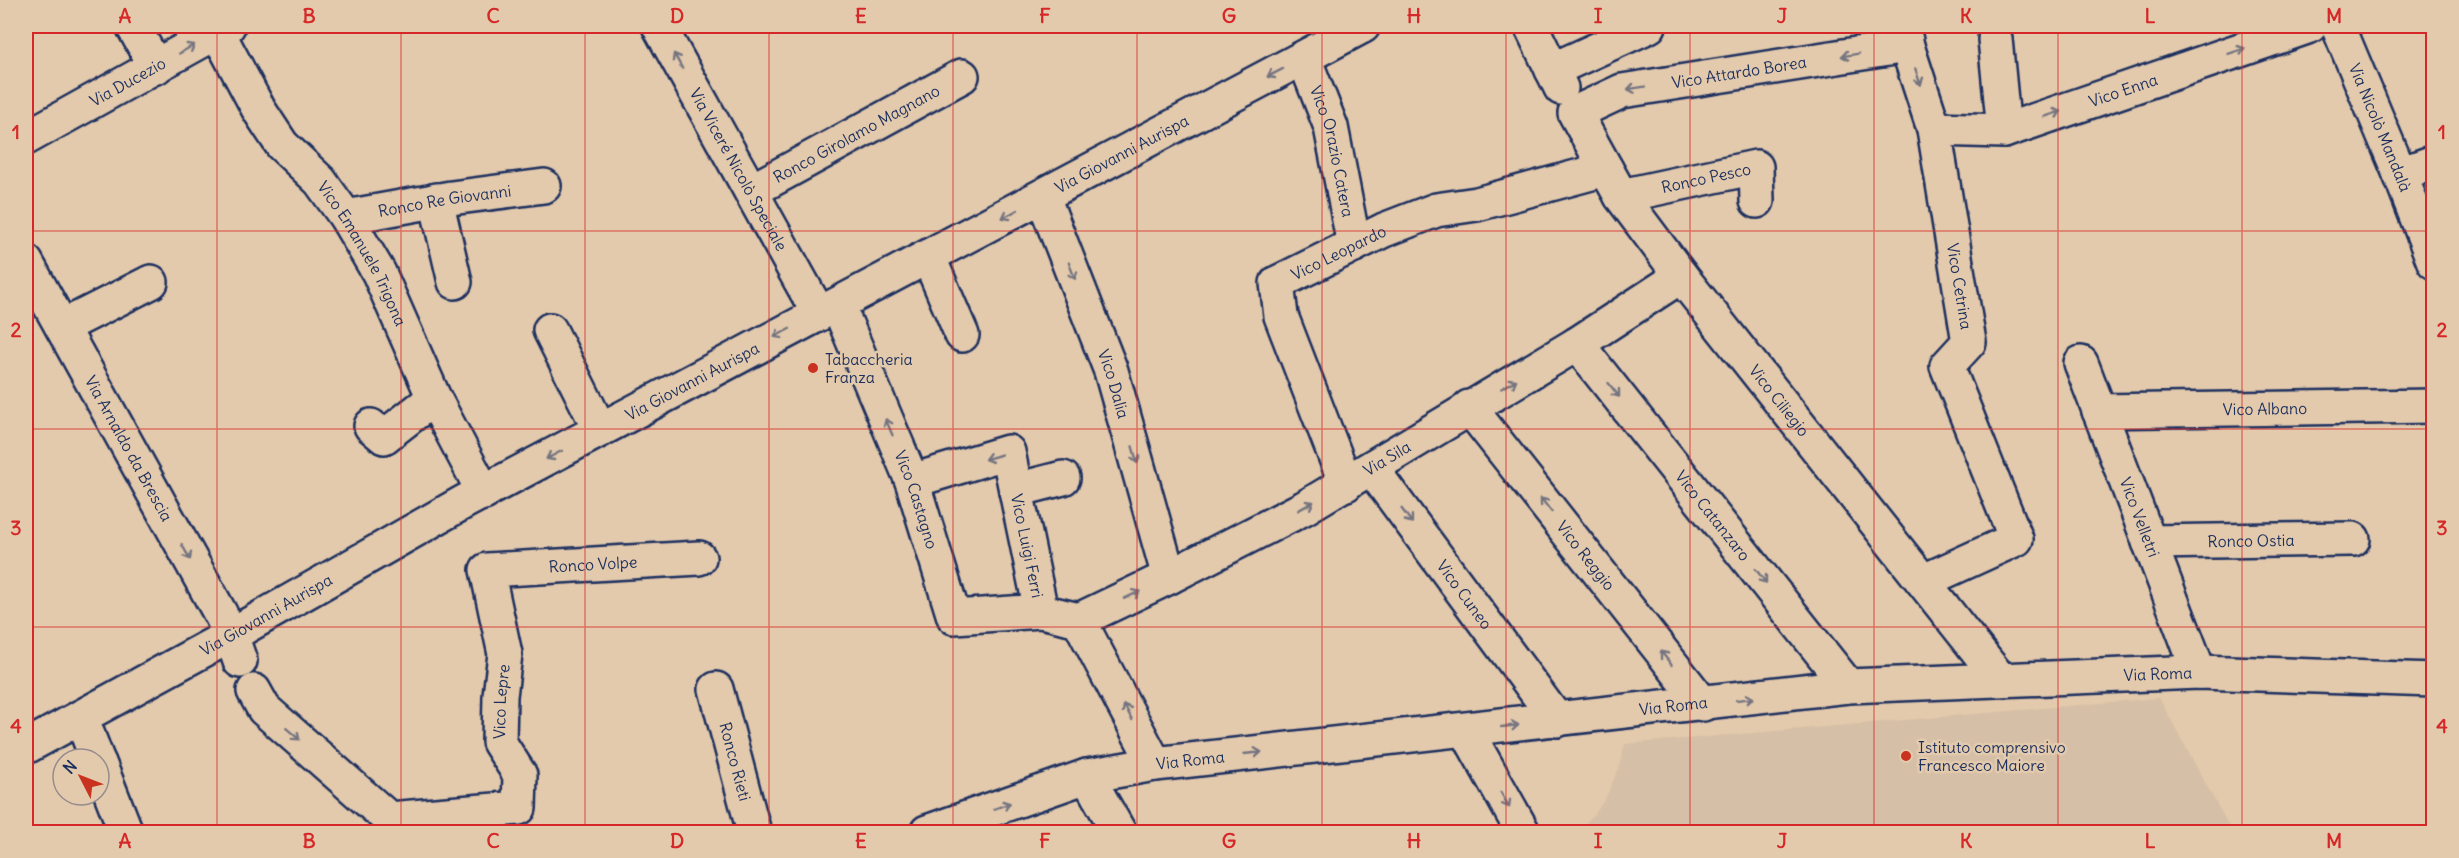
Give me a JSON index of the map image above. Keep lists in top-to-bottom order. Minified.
{"streets":{"street":["Vico Attardo Borea","Via Ducezio","Vico Enna","Via Nicolò Mandalà","Ronco Girolamo Magnano","Vico Orazio Catera","Via Giovanni Aurispa","Via Viceré Nicolò Speciale","Ronco Pesco","Ronco Re Giovanni","Vico Leopardo","Vico Emanuele Trigona","Vico Cetrina","Vico Dalia","Vico Ciliegio","Vico Albano","Via Arnaldo da Brescia","Via Sila","Vico Castagno","Vico Catanzaro","Vico Velletri","Ronco Ostia","Vico Luigi Ferri","Vico Reggio","Ronco Volpe","Vico Cuneo","Via Roma","Vico Lepre","Ronco Rieti"]},"crossings":[["Vico Attardo Borea","Vico Cetrina"],["Vico Attardo Borea","Vico Ciliegio"],["Via Ducezio","Vico Emanuele Trigona"],["Vico Enna","Vico Cetrina"],["Ronco Girolamo Magnano","Via Viceré Nicolò Speciale"],["Vico Orazio Catera","Via Giovanni Aurispa"],["Vico Orazio Catera","Vico Leopardo"],["Via Giovanni Aurispa","Via Viceré Nicolò Speciale"],["Via Giovanni Aurispa","Vico Emanuele Trigona"],["Via Giovanni Aurispa","Vico Dalia"],["Via Giovanni Aurispa","Via Arnaldo da Brescia"],["Via Giovanni Aurispa","Vico Castagno"],["Via Viceré Nicolò Speciale","Vico Castagno"],["Ronco Pesco","Vico Leopardo"],["Ronco Pesco","Vico Ciliegio"],["Ronco Re Giovanni","Vico Emanuele Trigona"],["Vico Leopardo","Vico Ciliegio"],["Vico Leopardo","Via Sila"],["Vico Leopardo","Vico Cuneo"],["Vico Cetrina","Vico Ciliegio"],["Vico Dalia","Via Sila"],["Vico Ciliegio","Via Sila"],["Vico Ciliegio","Via Roma"],["Vico Albano","Vico Velletri"],["Via Sila","Vico Catanzaro"],["Via Sila","Vico Luigi Ferri"],["Via Sila","Vico Reggio"],["Via Sila","Vico Cuneo"],["Vico Castagno","Vico Luigi Ferri"],["Vico Catanzaro","Via Roma"],["Vico Velletri","Ronco Ostia"],["Vico Velletri","Via Roma"],["Vico Reggio","Via Roma"],["Ronco Volpe","Vico Lepre"],["Vico Cuneo","Via Roma"]],"one_way":["Vico Attardo Borea","Vico Enna","Via Giovanni Aurispa","Vico Dalia","Via Arnaldo da Brescia","Via Sila","Vico Catanzaro","Vico Cuneo","Via Roma"],"places":["Tabaccheria Franza","Istituto comprensivo Francesco Maiore"],"north":"top left","grid":{"columns":["A","B","C","D","E","F","G","H","I","J","K","L","M"],"rows":["1","2","3","4"]}}
